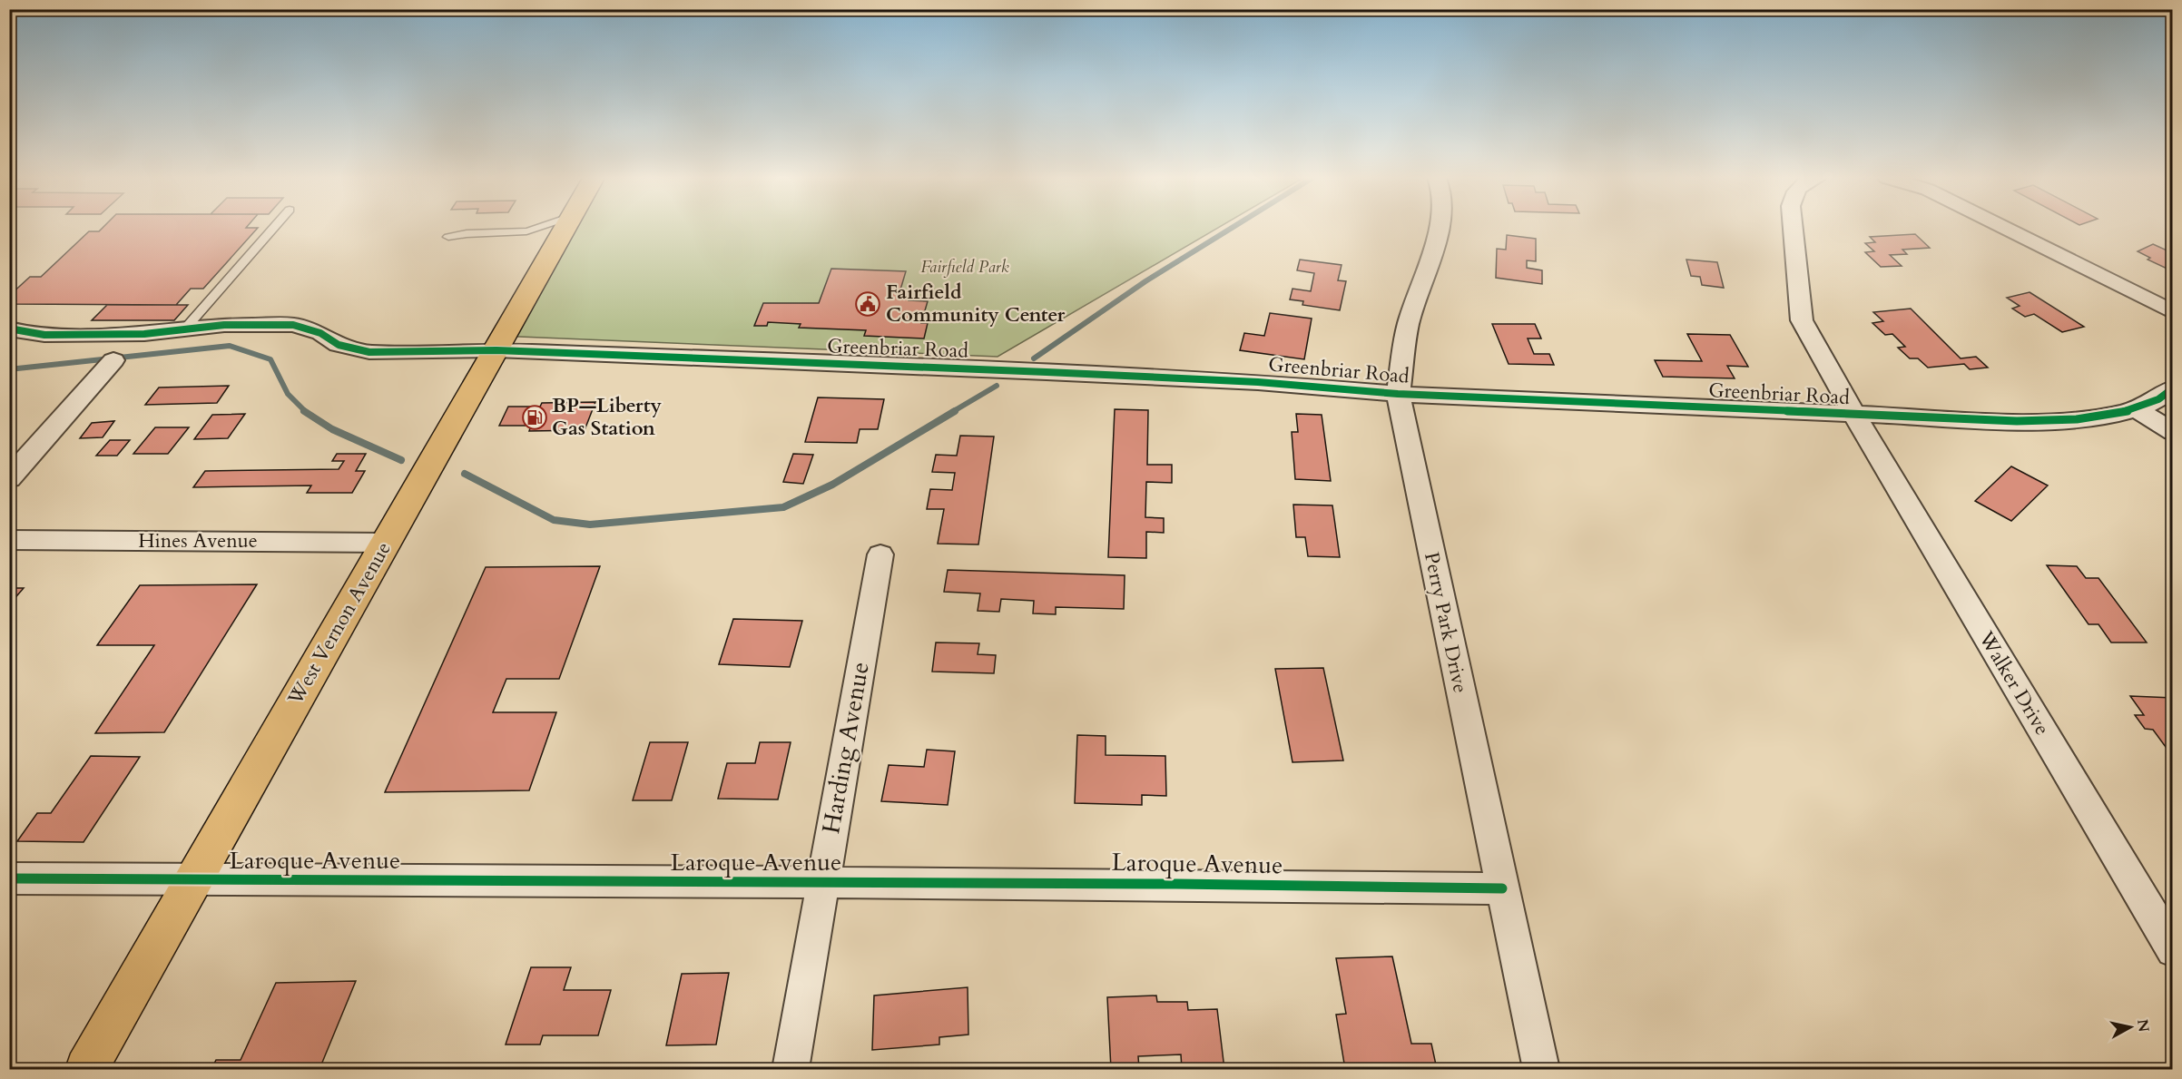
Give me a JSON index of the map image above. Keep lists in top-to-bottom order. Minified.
{"streets":{"main road":["West Vernon Avenue"],"street":["Greenbriar Road","Hines Avenue","Perry Park Drive","Walker Drive","Harding Avenue","Laroque Avenue"]},"crossings":[["Greenbriar Road","Perry Park Drive"],["Greenbriar Road","West Vernon Avenue"],["Greenbriar Road","Walker Drive"],["Hines Avenue","West Vernon Avenue"],["Perry Park Drive","Laroque Avenue"],["West Vernon Avenue","Laroque Avenue"],["Harding Avenue","Laroque Avenue"]],"parks":["Fairfield Park"],"places":{"public building":["Fairfield Community Center"],"fuel station":["BP—Liberty Gas Station"]},"north":"right"}
